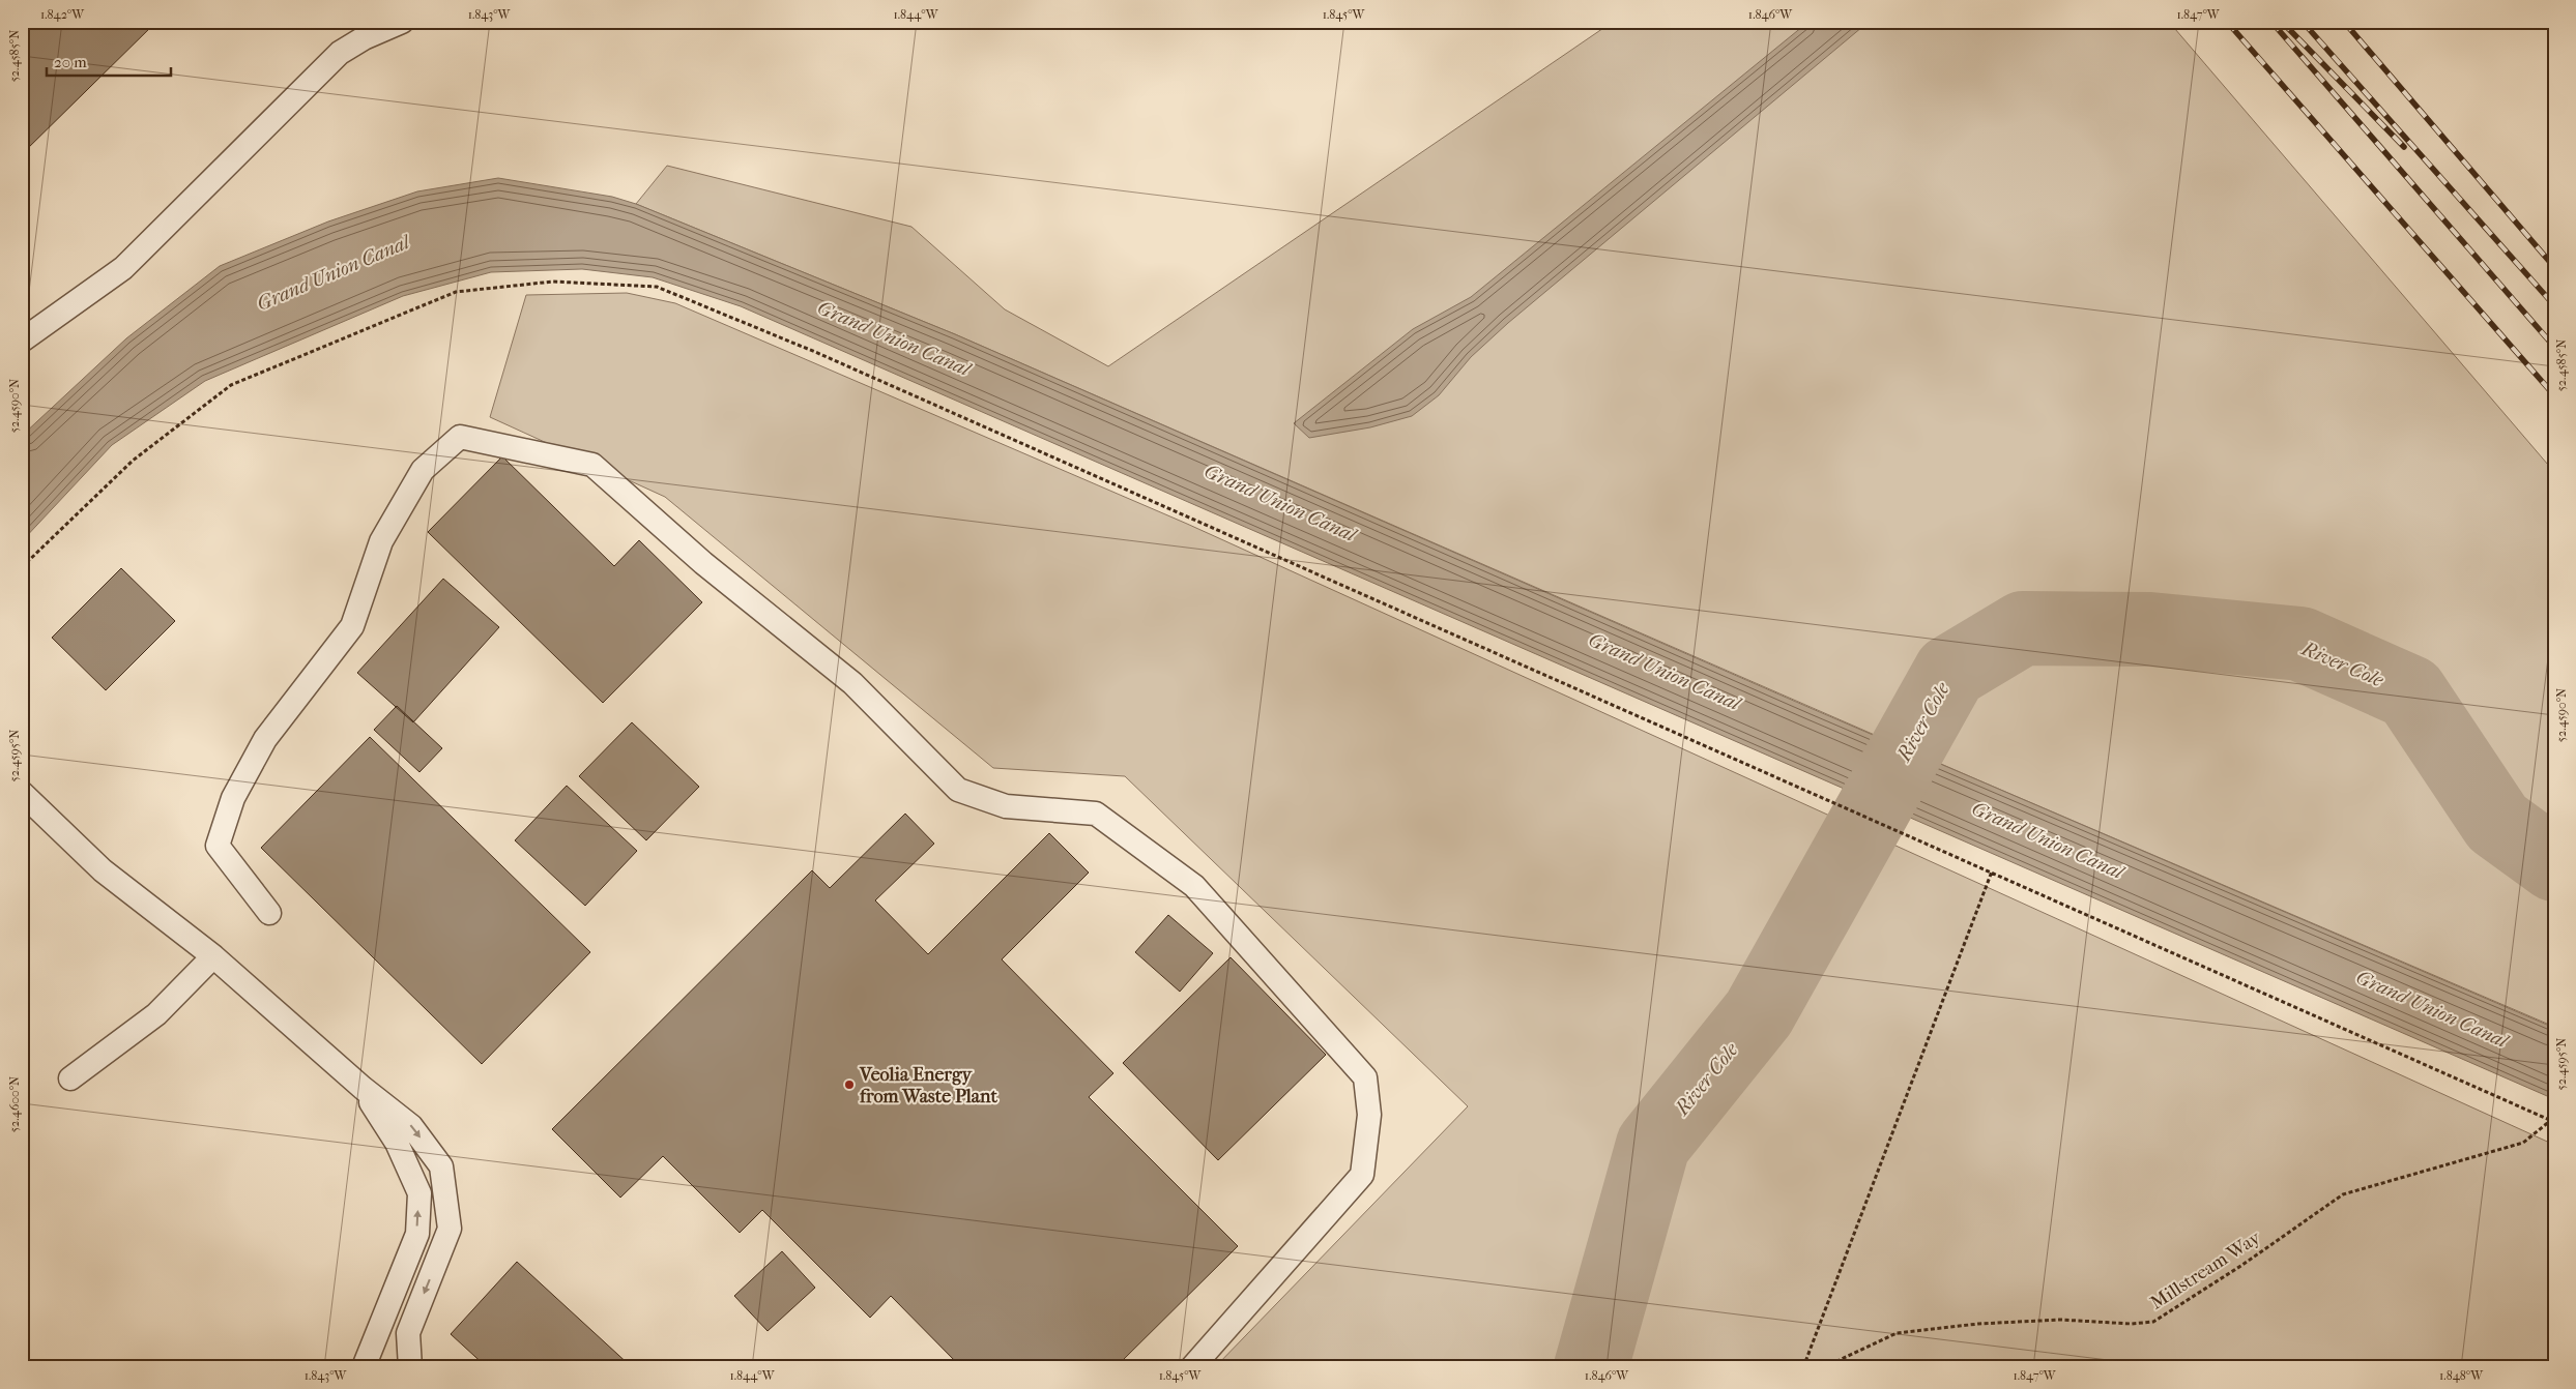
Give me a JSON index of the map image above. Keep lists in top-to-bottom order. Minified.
{"streets":{"path":["Millstream Way"]},"water":["Grand Union Canal","River Cole"],"places":["Veolia Energy from Waste Plant"],"scale_bar":"20 m","coordinates":["1.842°W","1.843°W","1.844°W","1.845°W","1.846°W","1.847°W","52.4585°N","52.4590°N","52.4595°N","52.4600°N","1.848°W"]}
